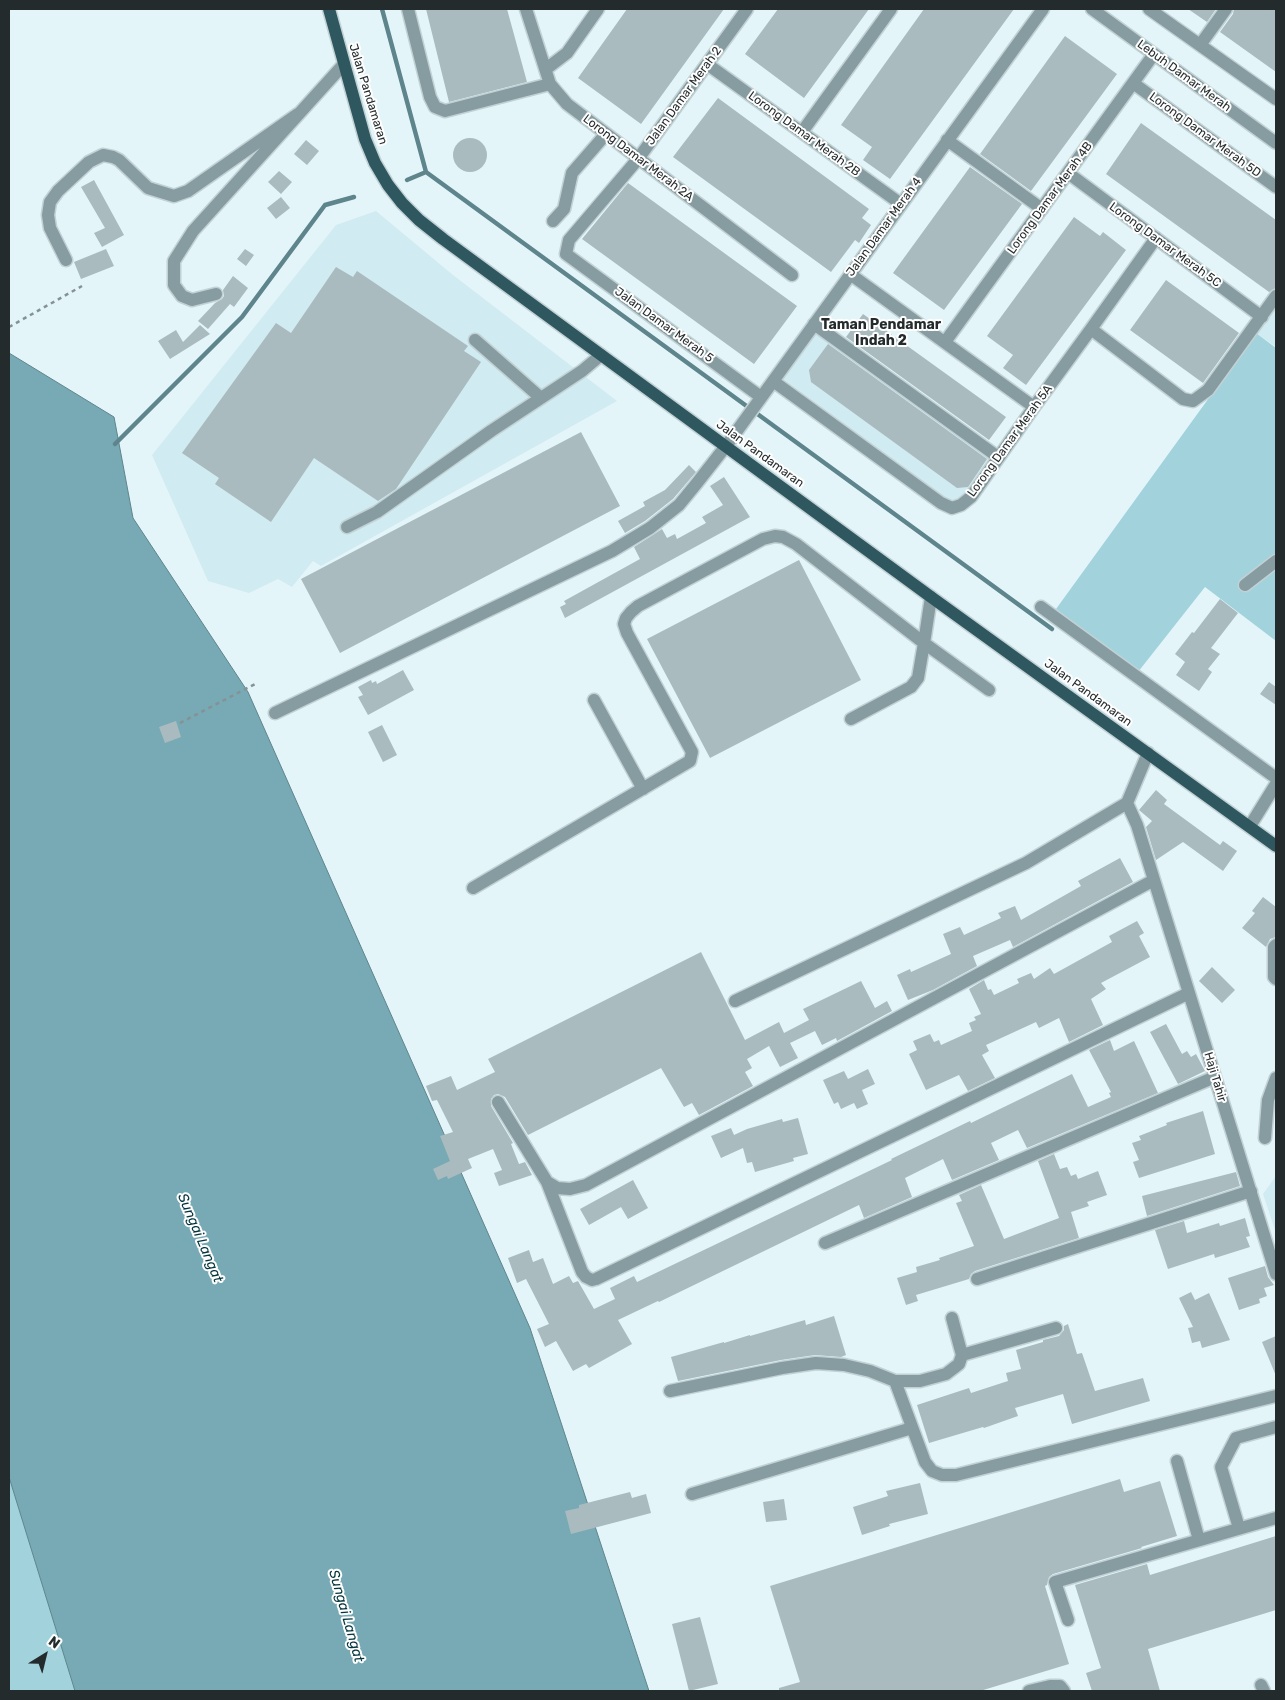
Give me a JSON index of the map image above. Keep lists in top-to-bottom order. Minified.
{"streets":{"main road":["Jalan Pandamaran"],"street":["Lebuh Damar Merah","Jalan Damar Merah 2","Lorong Damar Merah 2B","Lorong Damar Merah 5D","Lorong Damar Merah 2A","Lorong Damar Merah 4B","Jalan Damar Merah 4","Lorong Damar Merah 5C","Jalan Damar Merah 5","Lorong Damar Merah 5A","Haji Tahir"]},"crossings":[["Lebuh Damar Merah","Lorong Damar Merah 4B"],["Jalan Pandamaran","Jalan Damar Merah 4"],["Jalan Damar Merah 2","Lorong Damar Merah 2B"],["Jalan Damar Merah 2","Lorong Damar Merah 2A"],["Jalan Damar Merah 2","Jalan Damar Merah 5"],["Lorong Damar Merah 2B","Jalan Damar Merah 4"],["Lorong Damar Merah 5D","Lorong Damar Merah 4B"],["Lorong Damar Merah 4B","Lorong Damar Merah 5C"],["Jalan Damar Merah 4","Jalan Damar Merah 5"],["Jalan Damar Merah 4","Lorong Damar Merah 5A"],["Lorong Damar Merah 5C","Lorong Damar Merah 5A"]],"districts":["Taman Pendamar Indah 2"],"water":["Sungai Langat"],"north":"top right"}
